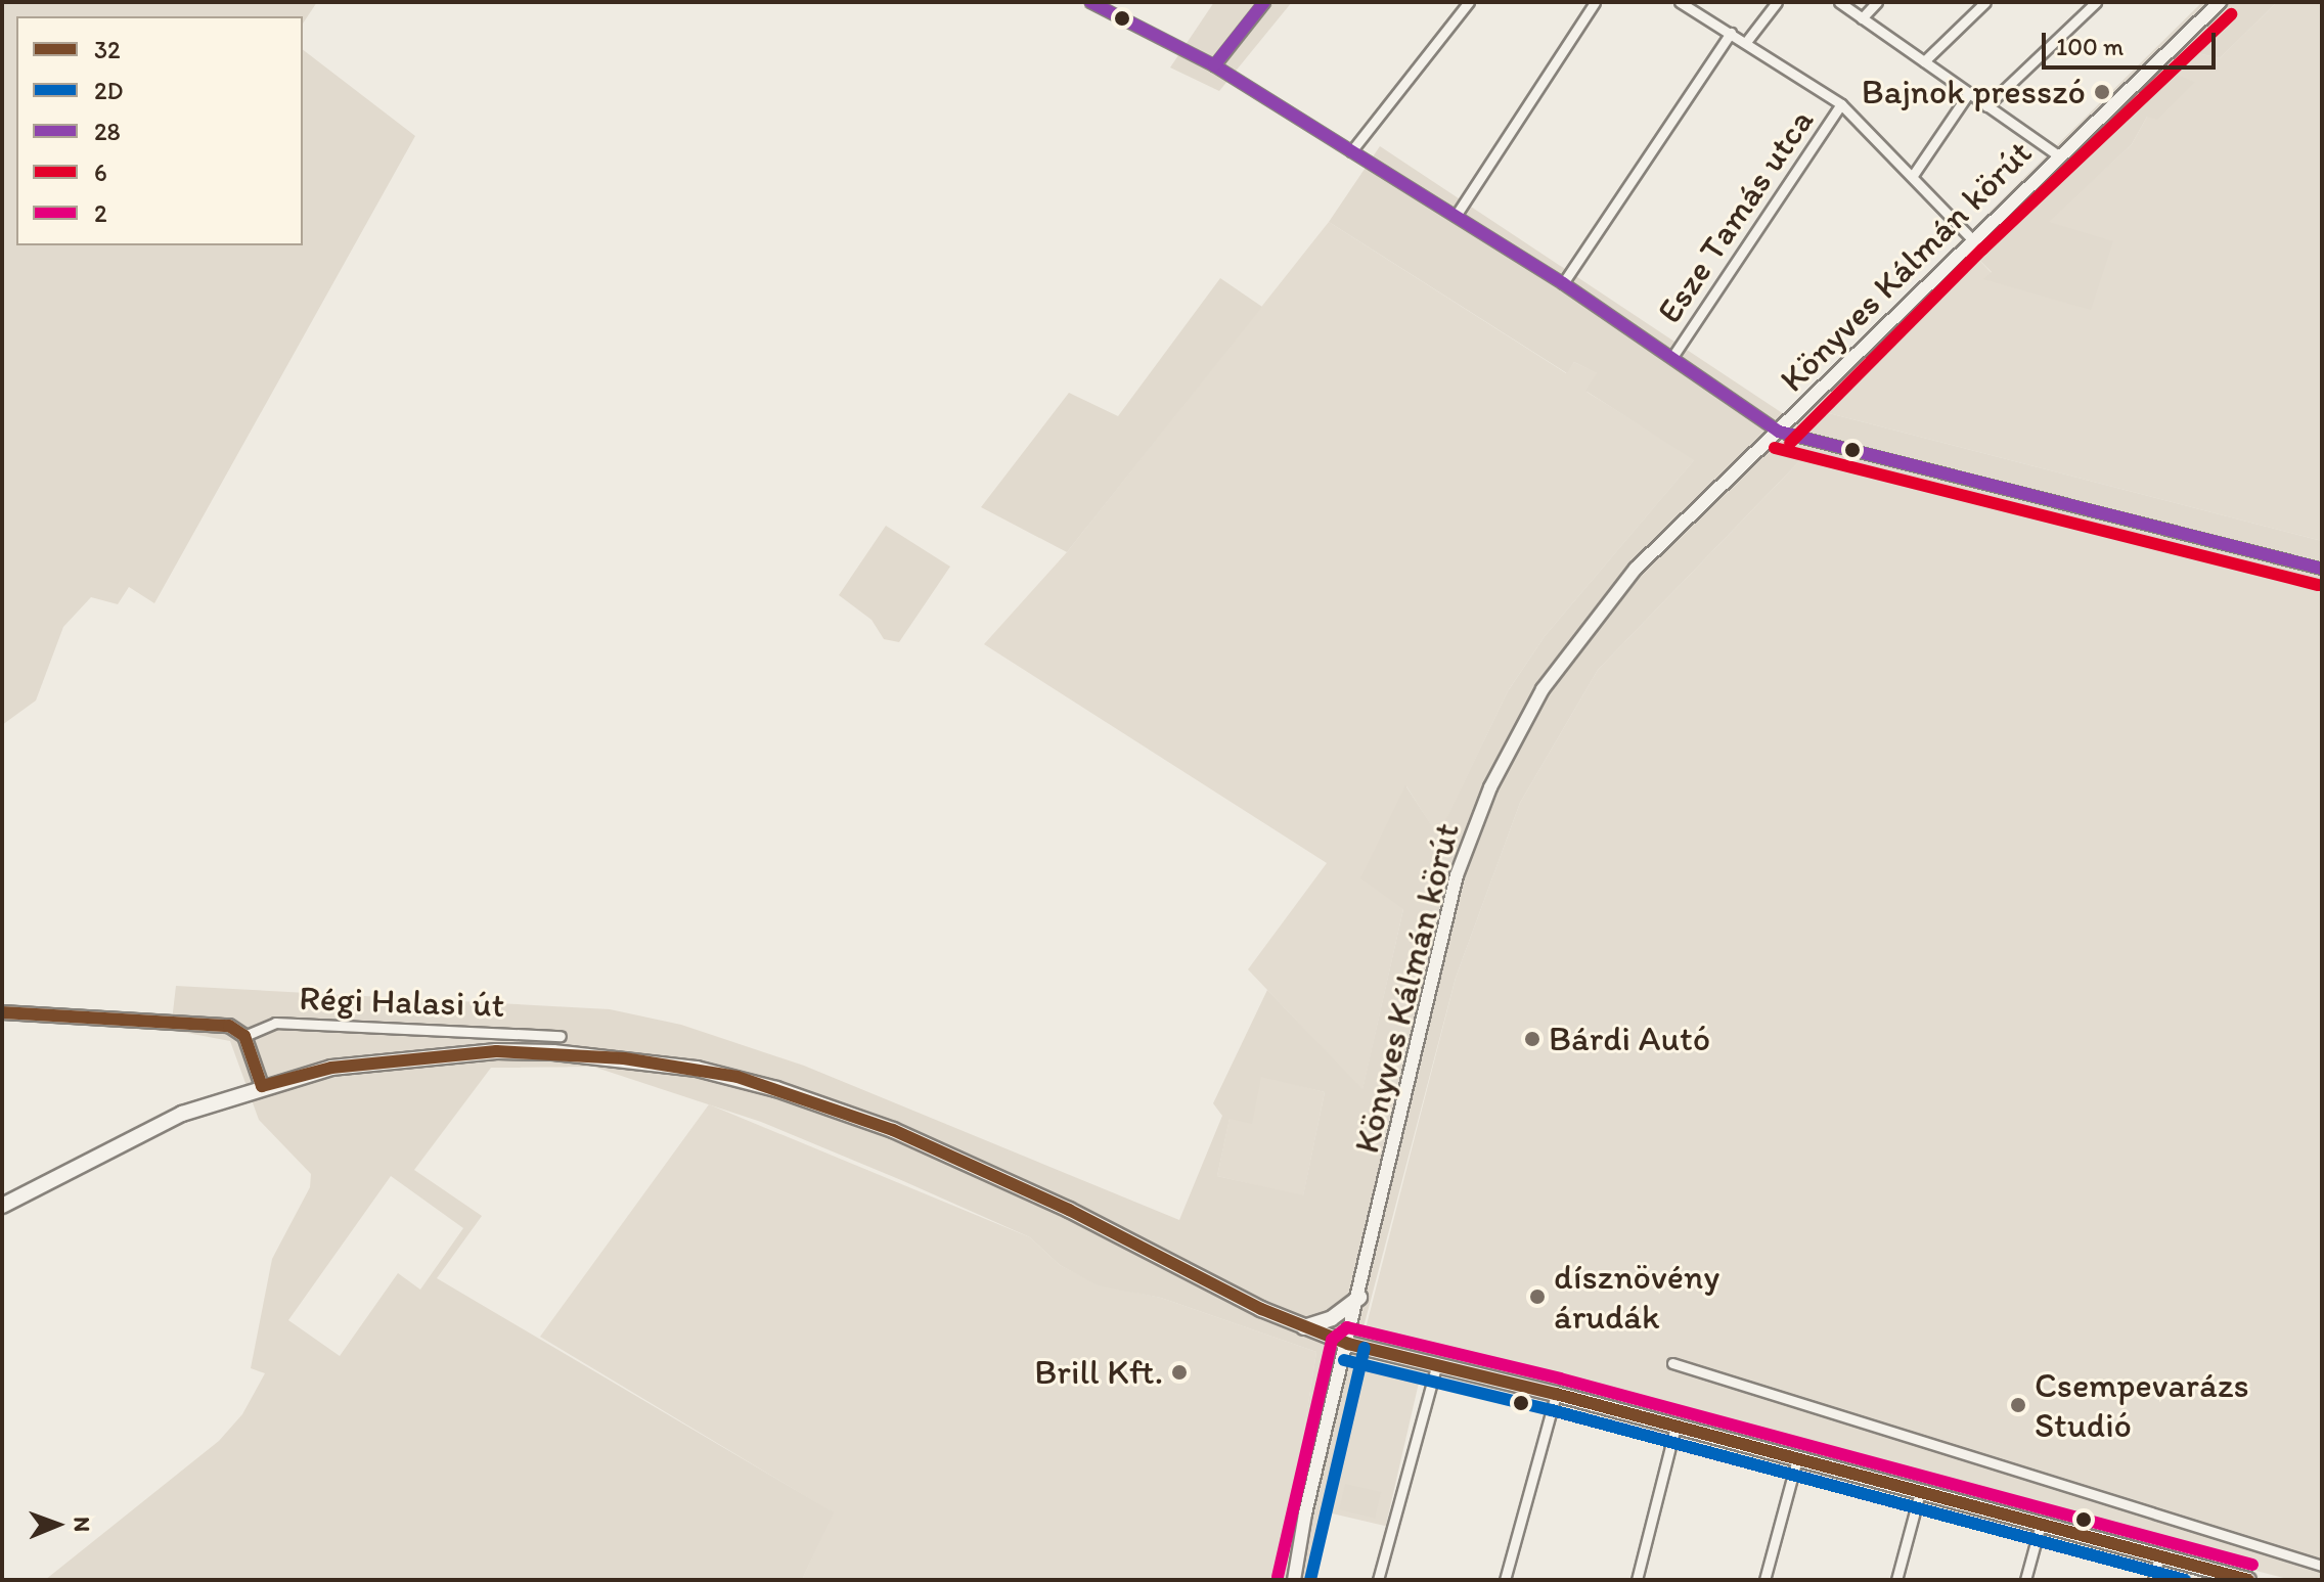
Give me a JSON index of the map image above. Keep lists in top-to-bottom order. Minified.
{"streets":{"street":["Esze Tamás utca","Könyves Kálmán körút","Régi Halasi út"]},"places":["Bajnok presszó","Bárdi Autó","dísznövény árudák","Brill Kft.","Csempevarázs Studió"],"lines":["transit line 28","transit line 6","transit line 32","transit line 2","transit line 2D"],"legend":["32","2D","28","6","2"],"scale_bar":"100 m","north":"right"}
